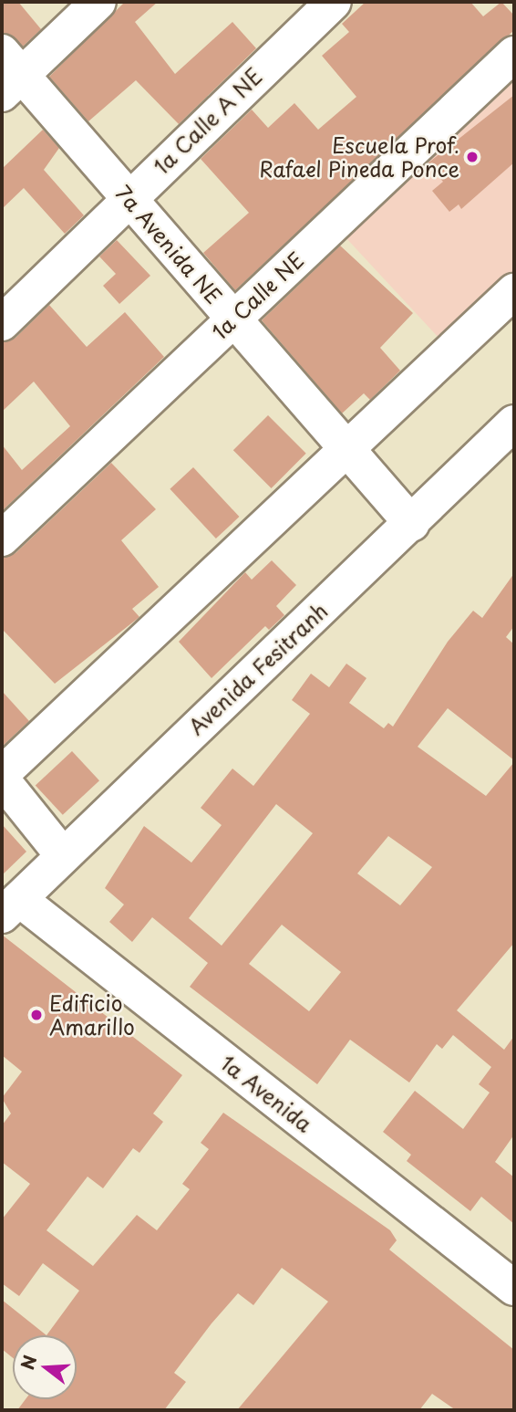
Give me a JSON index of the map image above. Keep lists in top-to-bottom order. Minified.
{"streets":{"street":["1a Calle A NE","7a Avenida NE","1a Calle NE","Avenida Fesitranh","1a Avenida"]},"crossings":[["1a Calle A NE","7a Avenida NE"],["7a Avenida NE","1a Calle NE"],["7a Avenida NE","Avenida Fesitranh"],["Avenida Fesitranh","1a Avenida"]],"places":["Escuela Prof. Rafael Pineda Ponce","Edificio Amarillo"],"north":"left"}
